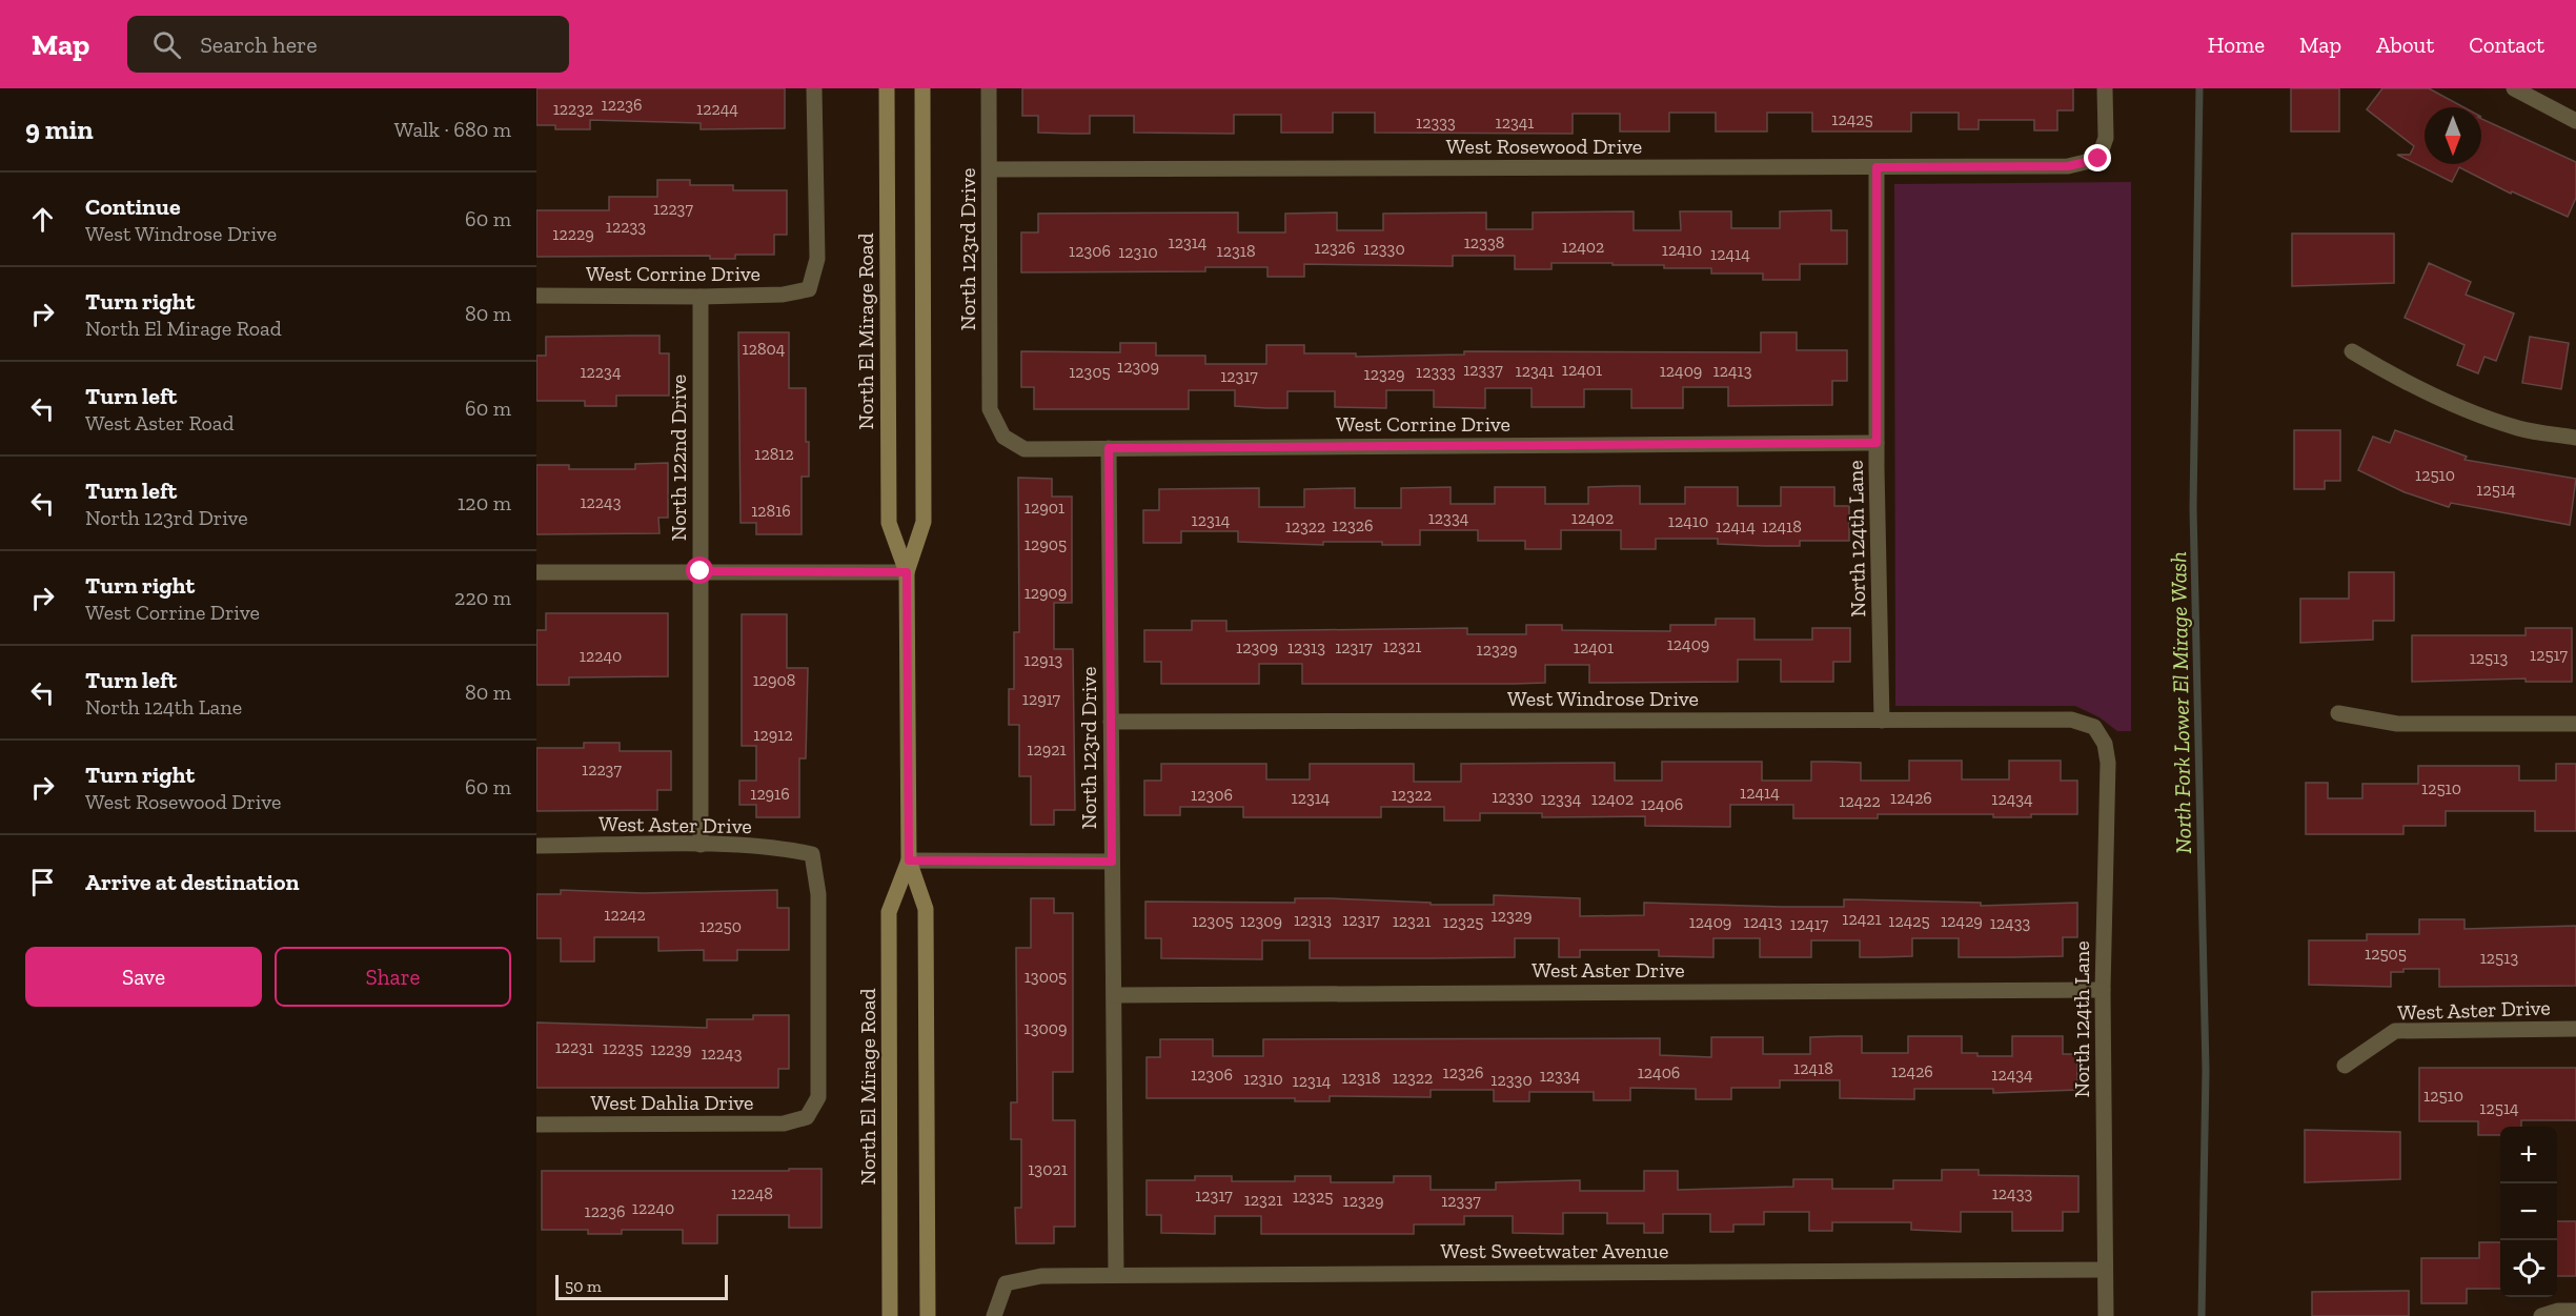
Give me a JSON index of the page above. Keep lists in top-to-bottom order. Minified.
{"streets":{"main road":["North El Mirage Road"],"street":["West Rosewood Drive","North 123rd Drive","West Corrine Drive","North 122nd Drive","North 124th Lane","West Windrose Drive","West Aster Drive","West Dahlia Drive","West Sweetwater Avenue"]},"crossings":[["West Rosewood Drive","North 123rd Drive"],["West Rosewood Drive","North 124th Lane"],["North 123rd Drive","West Corrine Drive"],["North 123rd Drive","West Windrose Drive"],["North 123rd Drive","West Aster Drive"],["North 123rd Drive","West Sweetwater Avenue"],["West Corrine Drive","North 122nd Drive"],["West Corrine Drive","North 124th Lane"],["North 122nd Drive","West Aster Drive"],["North 124th Lane","West Windrose Drive"],["North 124th Lane","West Aster Drive"],["North 124th Lane","West Sweetwater Avenue"],["West Aster Drive","West Dahlia Drive"]],"water":["North Fork Lower El Mirage Wash"],"house_numbers":["12236","12232","12244","12425","12333","12341","12237","12233","12229","12314","12338","12402","12326","12330","12410","12306","12318","12310","12414","12804","12309","12337","12401","12341","12409","12413","12234","12305","12333","12329","12317","12812","12510","12514","12243","12901","12816","12334","12402","12314","12410","12326","12322","12414","12418","12905","12909","12409","12321","12309","12313","12317","12401","12329","12517","12240","12513","12913","12908","12917","12912","12921","12237","12510","12414","12916","12306","12322","12330","12314","12426","12334","12402","12434","12422","12406","12242","12329","12421","12313","12317","12305","12309","12321","12425","12429","12325","12409","12413","12433","12417","12250","12505","12513","13005","13009","12231","12235","12239","12243","12418","12426","12326","12406","12306","12434","12334","12318","12322","12310","12330","12314","12510","12514","13021","12248","12433","12317","12325","12321","12329","12337","12240","12236"],"scale_bar":"50 m","north":"bottom","page":{"header":"Map","search":"Search here","nav":["Home","Map","About","Contact"],"heading":["9 min","Walk · 680 m"],"list":[["Continue","West Windrose Drive","60 m"],["Turn right","North El Mirage Road","80 m"],["Turn left","West Aster Road","60 m"],["Turn left","North 123rd Drive","120 m"],["Turn right","West Corrine Drive","220 m"],["Turn left","North 124th Lane","80 m"],["Turn right","West Rosewood Drive","60 m"],"Arrive at destination"],"buttons":["Save","Share"],"map_buttons":["+","−"],"scale":"50 m"}}
